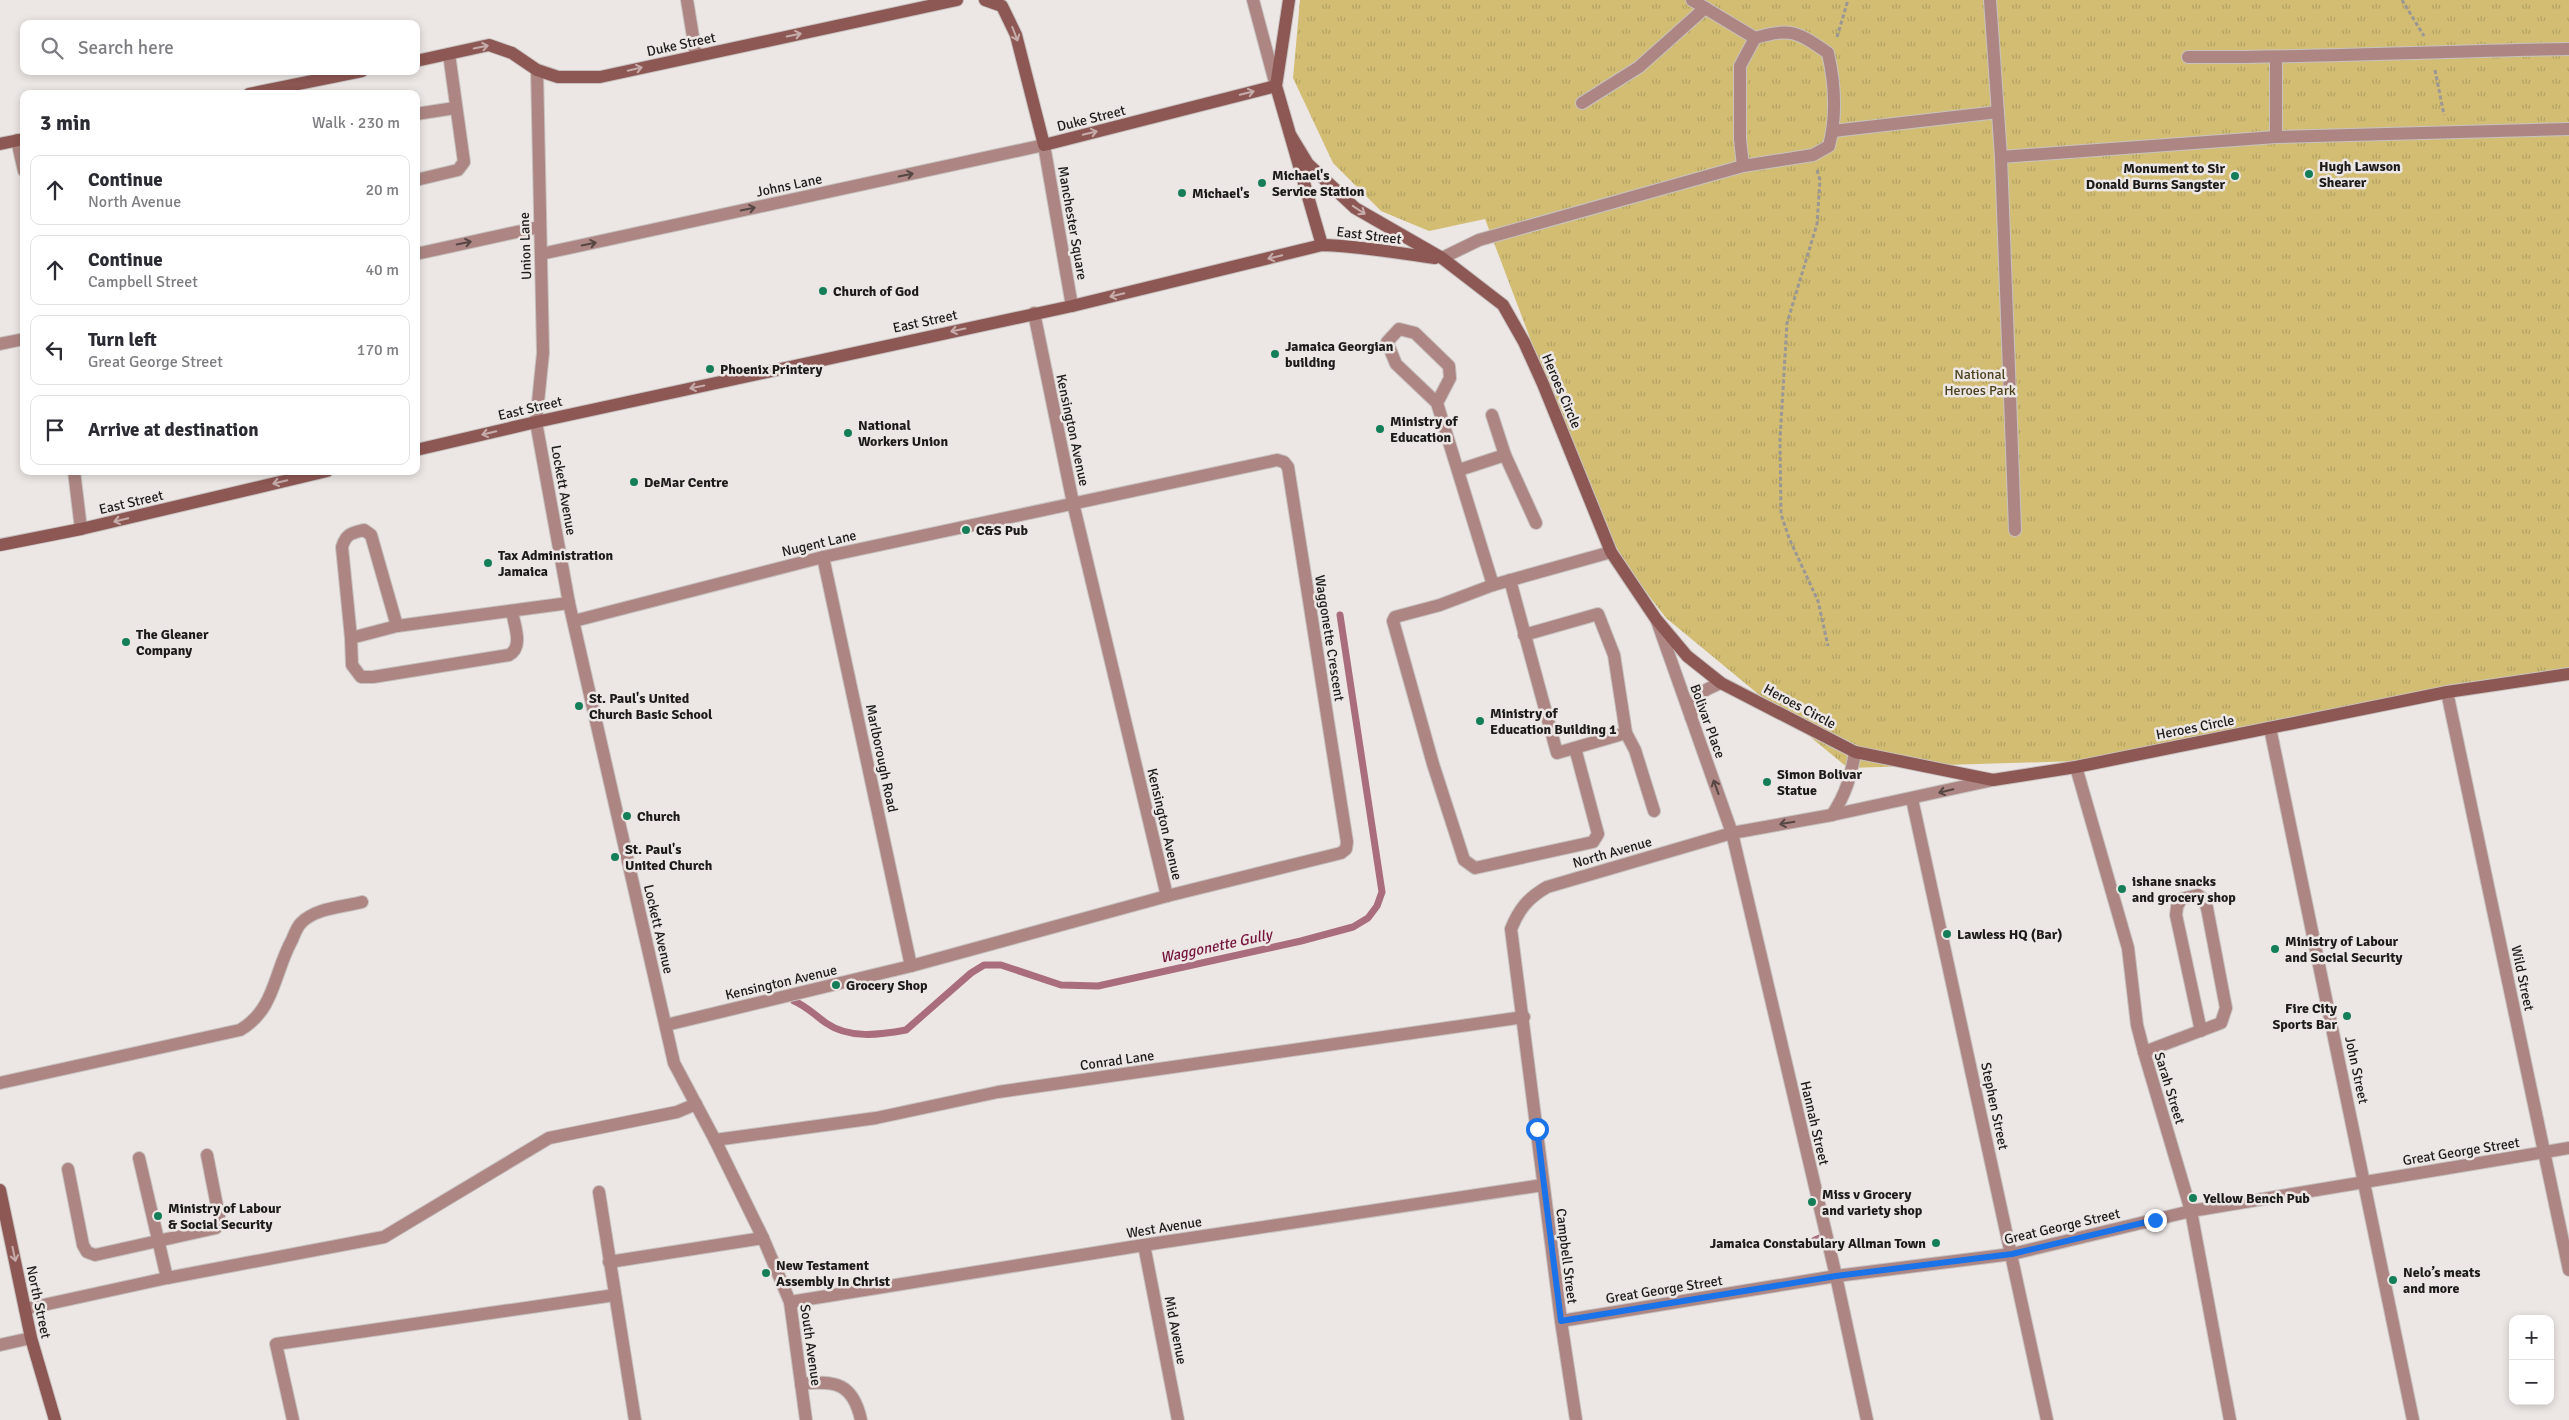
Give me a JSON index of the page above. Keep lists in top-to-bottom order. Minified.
{"streets":{"main road":["Duke Street","East Street","Heroes Circle","North Street"],"street":["Johns Lane","Manchester Square","Union Lane","Kensington Avenue","Lockett Avenue","Nugent Lane","Waggonette Crescent","Bolivar Place","Marlborough Road","North Avenue","Wild Street","Conrad Lane","John Street","Sarah Street","Stephen Street","Hannah Street","Great George Street","West Avenue","Campbell Street","Mid Avenue","South Avenue"]},"crossings":[["Duke Street","Johns Lane"],["Duke Street","Manchester Square"],["Duke Street","Union Lane"],["Duke Street","Heroes Circle"],["Johns Lane","Manchester Square"],["Johns Lane","Union Lane"],["Manchester Square","East Street"],["East Street","Union Lane"],["East Street","Heroes Circle"],["East Street","Kensington Avenue"],["East Street","Lockett Avenue"],["Union Lane","Lockett Avenue"],["Heroes Circle","Bolivar Place"],["Heroes Circle","North Avenue"],["Heroes Circle","Wild Street"],["Heroes Circle","John Street"],["Heroes Circle","Sarah Street"],["Kensington Avenue","Lockett Avenue"],["Kensington Avenue","Nugent Lane"],["Kensington Avenue","Waggonette Crescent"],["Kensington Avenue","Marlborough Road"],["Lockett Avenue","Nugent Lane"],["Lockett Avenue","Conrad Lane"],["Lockett Avenue","South Avenue"],["Nugent Lane","Waggonette Crescent"],["Nugent Lane","Marlborough Road"],["Bolivar Place","North Avenue"],["Bolivar Place","Hannah Street"],["North Avenue","Conrad Lane"],["North Avenue","Stephen Street"],["North Avenue","Hannah Street"],["North Avenue","West Avenue"],["North Avenue","Campbell Street"],["Wild Street","Great George Street"],["Conrad Lane","South Avenue"],["John Street","Great George Street"],["Sarah Street","Great George Street"],["Stephen Street","Great George Street"],["Hannah Street","Great George Street"],["Great George Street","Campbell Street"],["West Avenue","Campbell Street"],["West Avenue","Mid Avenue"],["West Avenue","South Avenue"]],"one_way":["Duke Street","Johns Lane","East Street","North Street"],"water":["Waggonette Gully"],"parks":["National Heroes Park"],"places":["Hugh Lawson Shearer","Monument to Sir Donald Burns Sangster","Michael's Service Station","Michael's","Church of God","Jamaica Georgian building","Phoenix Printery","Ministry of Education","National Workers Union","DeMar Centre","C&S Pub","Tax Administration Jamaica","The Gleaner Company","St. Paul's United Church Basic School","Ministry of Education Building 1","Simon Bolivar Statue","Church","St. Paul's United Church","ishane snacks and grocery shop","Lawless HQ (Bar)","Ministry of Labour and Social Security","Grocery Shop","Fire City Sports Bar","Yellow Bench Pub","Miss v Grocery and variety shop","Ministry of Labour & Social Security","Jamaica Constabulary Allman Town","New Testament Assembly In Christ","Nelo’s meats and more"],"page":{"search":"Search here","heading":["3 min","Walk · 230 m"],"list":[["Continue","North Avenue","20 m"],["Continue","Campbell Street","40 m"],["Turn left","Great George Street","170 m"],"Arrive at destination"],"map_buttons":["+","−"]}}
